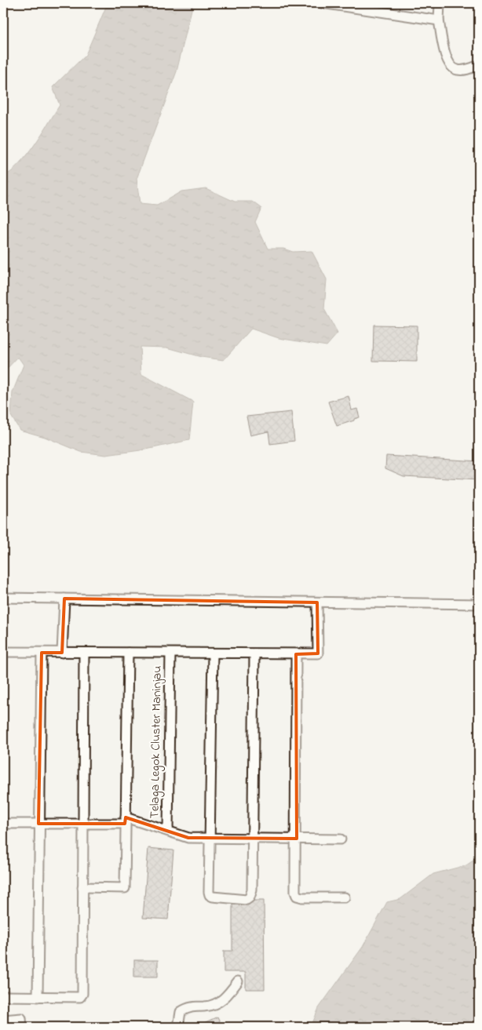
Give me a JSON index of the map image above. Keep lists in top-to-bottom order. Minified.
{"streets":{"street":["Telaga Legok Cluster Maninjau"]}}
